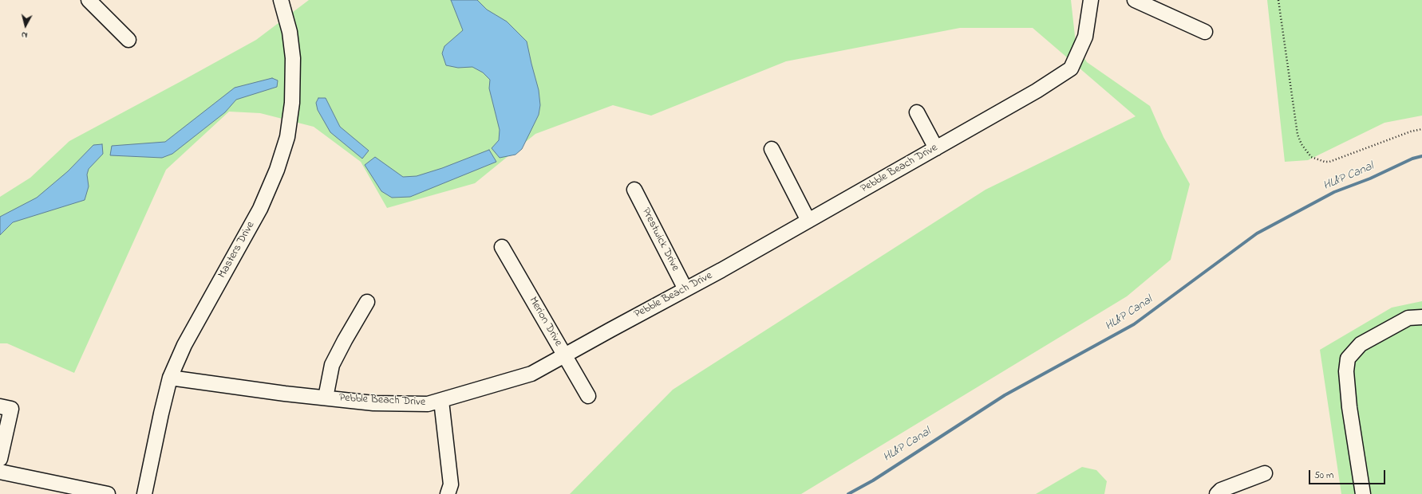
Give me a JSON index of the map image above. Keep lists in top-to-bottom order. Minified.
{"streets":{"street":["Pebble Beach Drive","Prestwick Drive","Masters Drive","Merion Drive"]},"crossings":[["Pebble Beach Drive","Prestwick Drive"],["Pebble Beach Drive","Masters Drive"],["Pebble Beach Drive","Merion Drive"]],"water":["HL&P Canal"],"scale_bar":"50 m","north":"bottom"}
